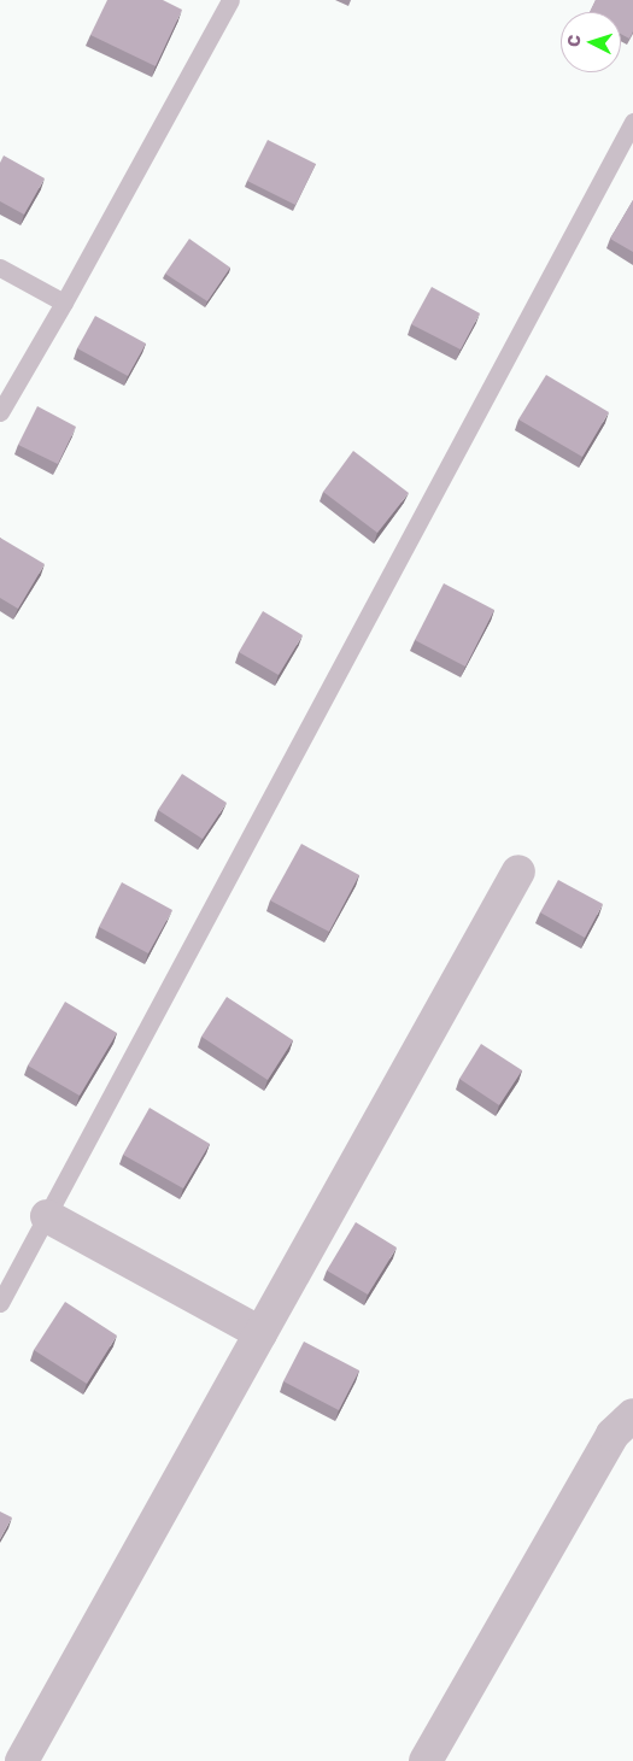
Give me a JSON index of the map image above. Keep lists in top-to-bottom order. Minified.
{"north":"left"}
